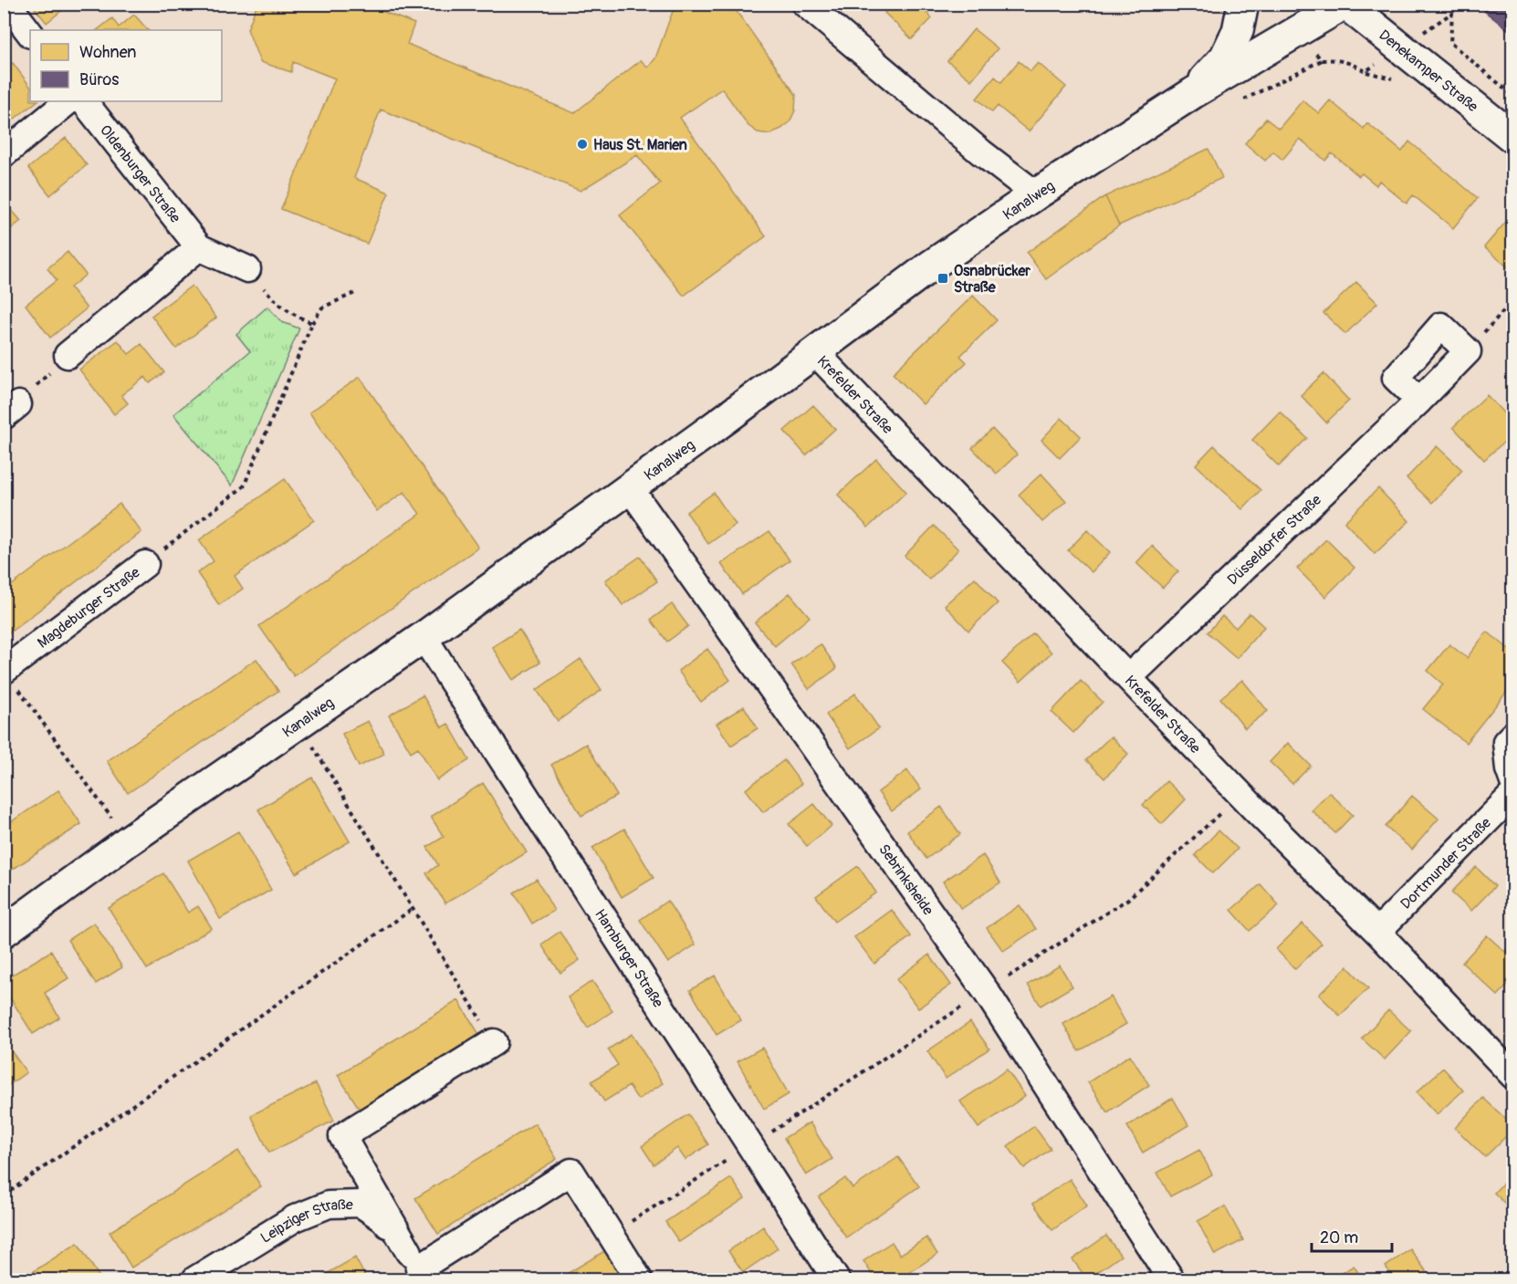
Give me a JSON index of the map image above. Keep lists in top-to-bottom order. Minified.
{"streets":{"street":["Denekamper Straße","Oldenburger Straße","Kanalweg","Krefelder Straße","Düsseldorfer Straße","Magdeburger Straße","Dortmunder Straße","Sebrinksheide","Hamburger Straße","Leipziger Straße"]},"crossings":[["Denekamper Straße","Kanalweg"],["Kanalweg","Krefelder Straße"],["Kanalweg","Sebrinksheide"],["Kanalweg","Hamburger Straße"],["Krefelder Straße","Düsseldorfer Straße"],["Krefelder Straße","Dortmunder Straße"]],"places":{"other":["Haus St. Marien"],"transit":["Osnabrücker Straße"]},"legend":["Wohnen","Büros"],"scale_bar":"20 m"}
